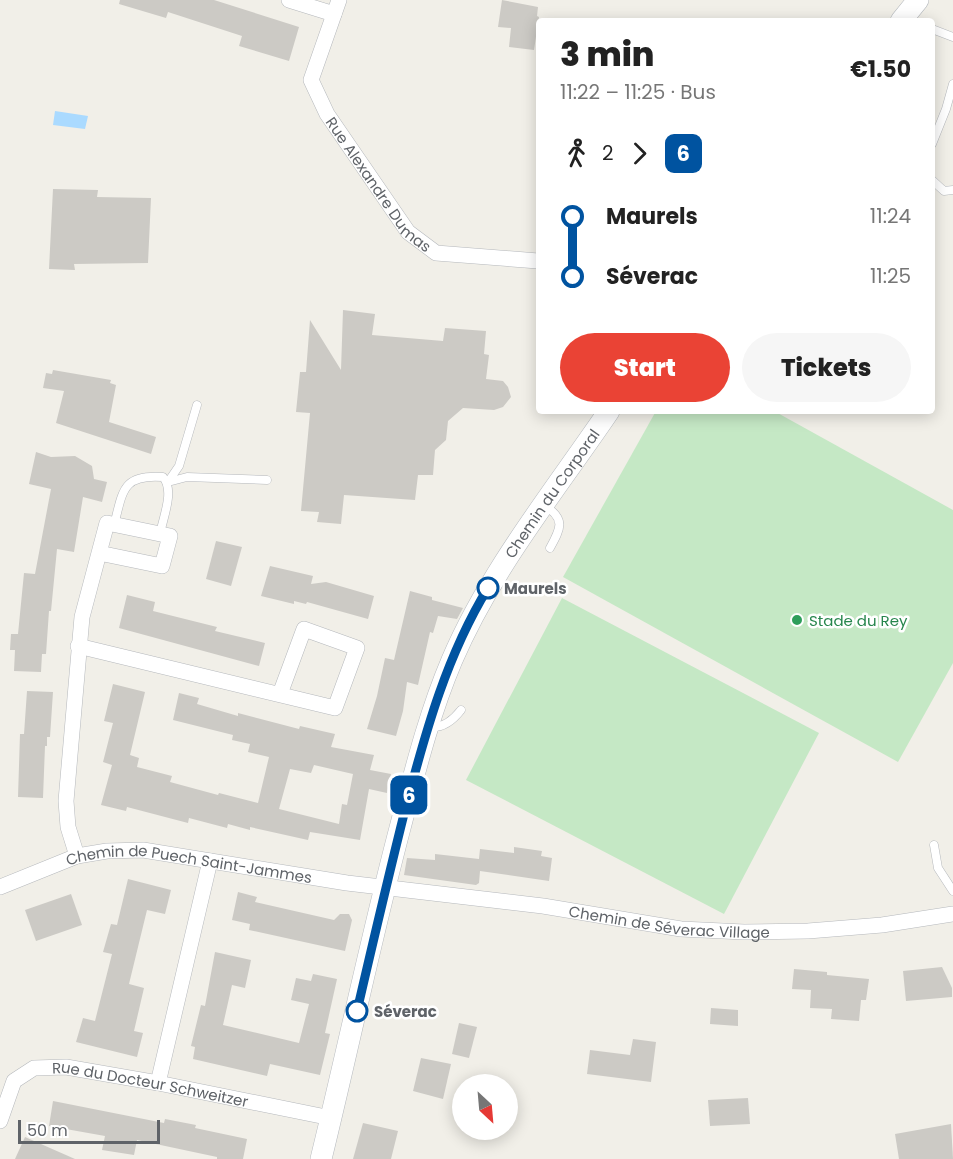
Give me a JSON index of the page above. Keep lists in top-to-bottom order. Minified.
{"streets":{"street":["Rue Alexandre Dumas","Chemin du Corporal","Chemin de Puech Saint-Jammes","Chemin de Séverac Village","Rue du Docteur Schweitzer"]},"crossings":[["Chemin du Corporal","Chemin de Puech Saint-Jammes"],["Chemin du Corporal","Chemin de Séverac Village"],["Chemin du Corporal","Rue du Docteur Schweitzer"],["Chemin de Puech Saint-Jammes","Chemin de Séverac Village"]],"places":["Maurels","Stade du Rey","Séverac"],"lines":["bus line 6"],"scale_bar":"50 m","north":"bottom right","page":{"on_map":"6","heading":["3 min","11:22 – 11:25 · Bus","€1.50"],"legs":["2","6"],"list":[{"name":"Maurels","value":"11:24"},{"name":"Séverac","value":"11:25"}],"buttons":["Start","Tickets"],"scale":"50 m"}}
